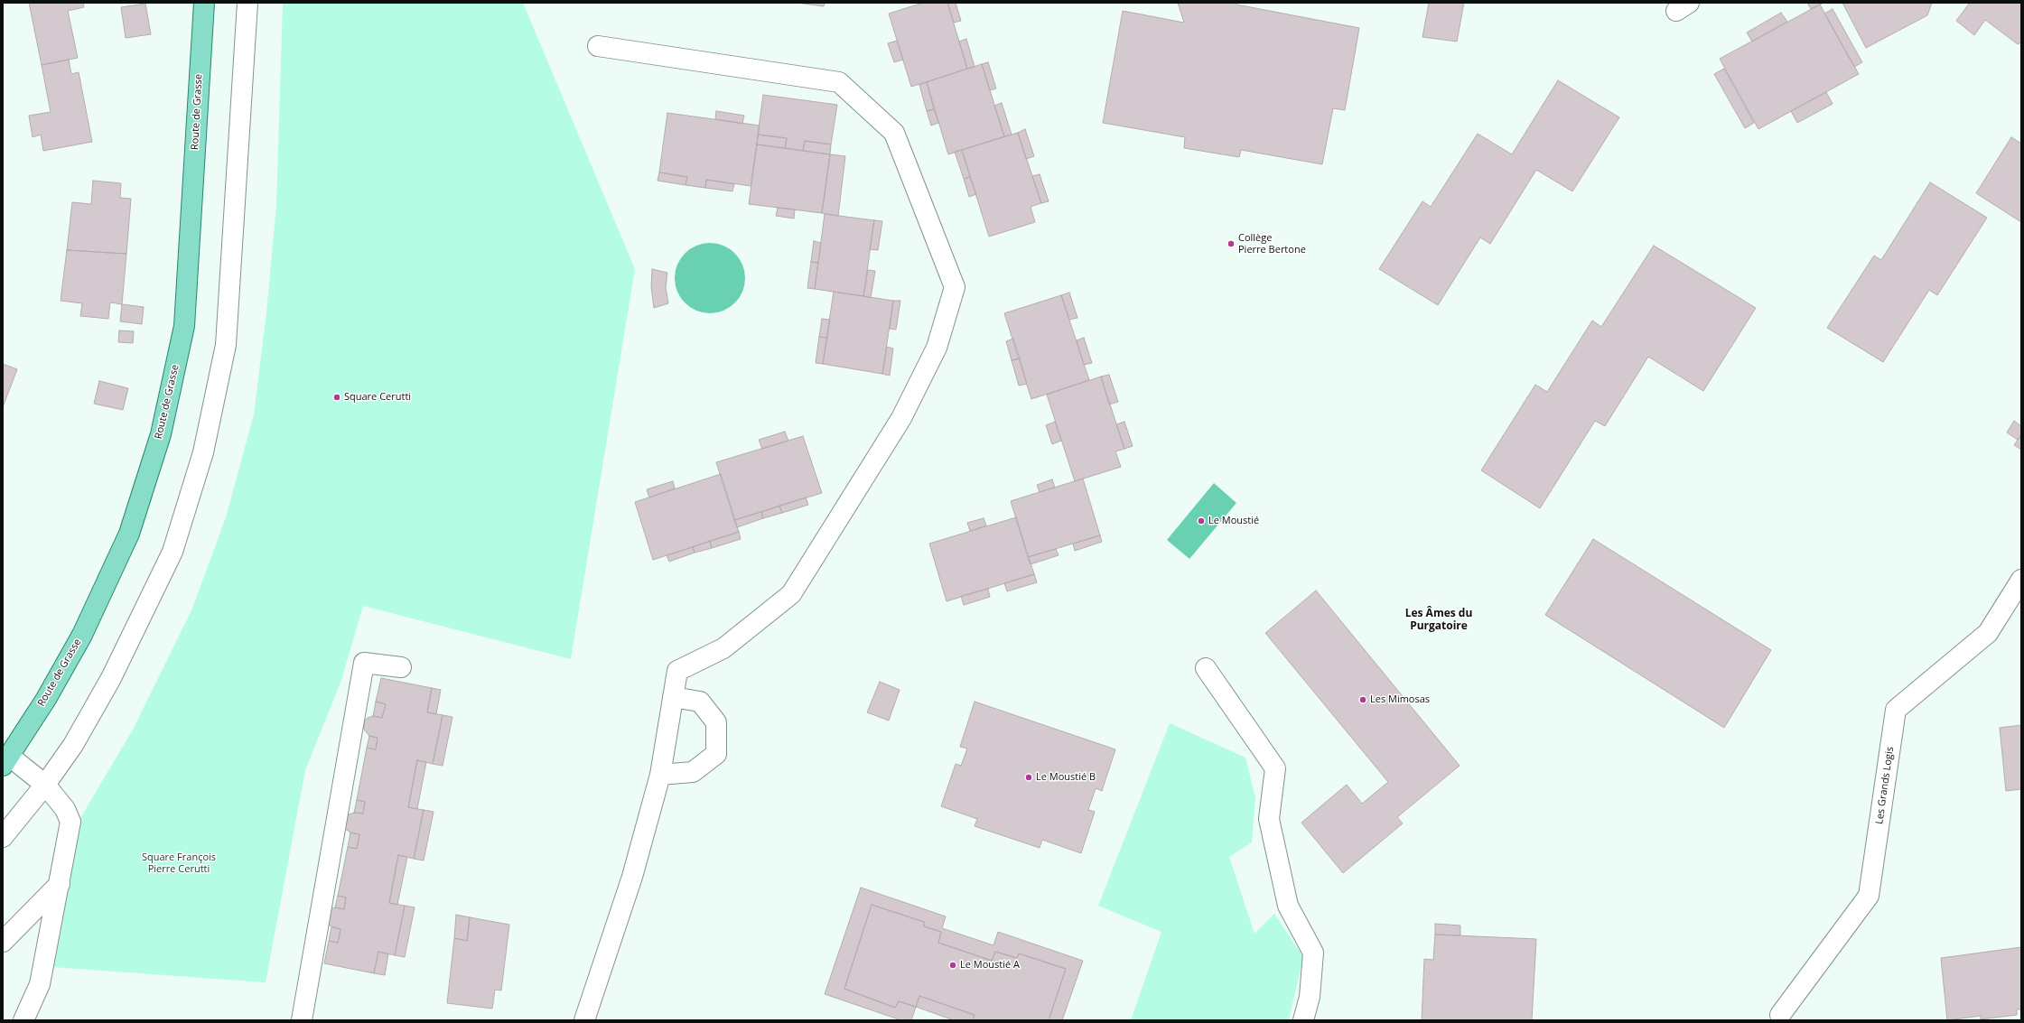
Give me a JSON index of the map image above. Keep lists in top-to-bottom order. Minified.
{"streets":{"main road":["Route de Grasse"],"street":["Les Grands Logis"]},"districts":["Les Âmes du Purgatoire"],"parks":["Square François Pierre Cerutti"],"places":["Collège Pierre Bertone","Square Cerutti","Le Moustié","Les Mimosas","Le Moustié B","Le Moustié A"]}
